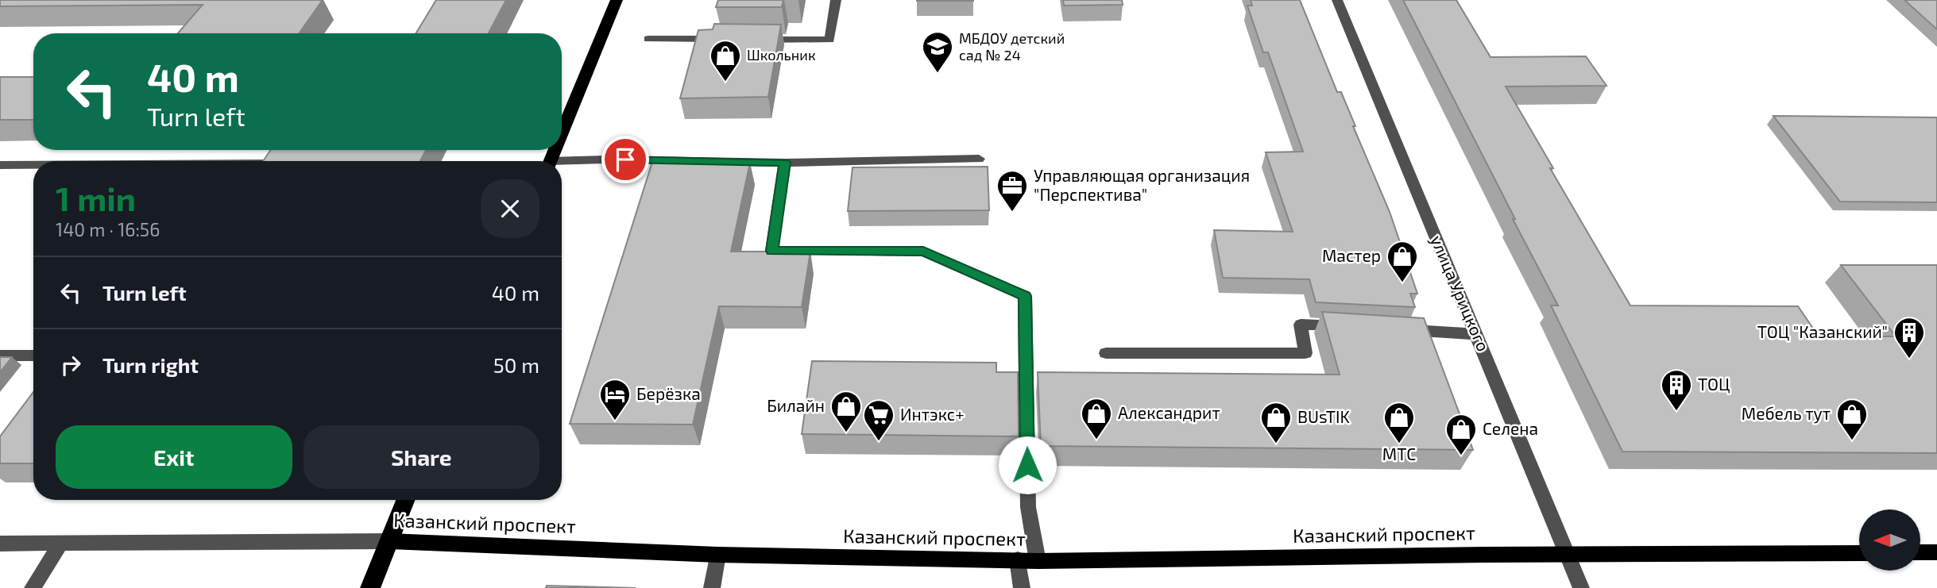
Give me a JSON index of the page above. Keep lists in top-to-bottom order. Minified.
{"streets":{"main road":["Казанский проспект"],"street":["улица Урицкого"]},"crossings":[["улица Урицкого","Казанский проспект"]],"places":{"school or university":["МБДОУ детский сад № 24"],"shop":["Школьник","Мастер","Билайн","Александрит","Мебель тут","BUsTIK","МТС","Селена"],"office":["Управляющая организация \"Перспектива\""],"building":["ТОЦ \"Казанский\"","ТОЦ"],"hotel":["Берёзка"],"supermarket":["Интэкс+"]},"north":"left","page":{"turn":["40 m","Turn left"],"heading":["1 min","140 m · 16:56"],"list":[{"name":"Turn left","value":"40 m"},{"name":"Turn right","value":"50 m"}],"buttons":["Exit","Share"]}}
